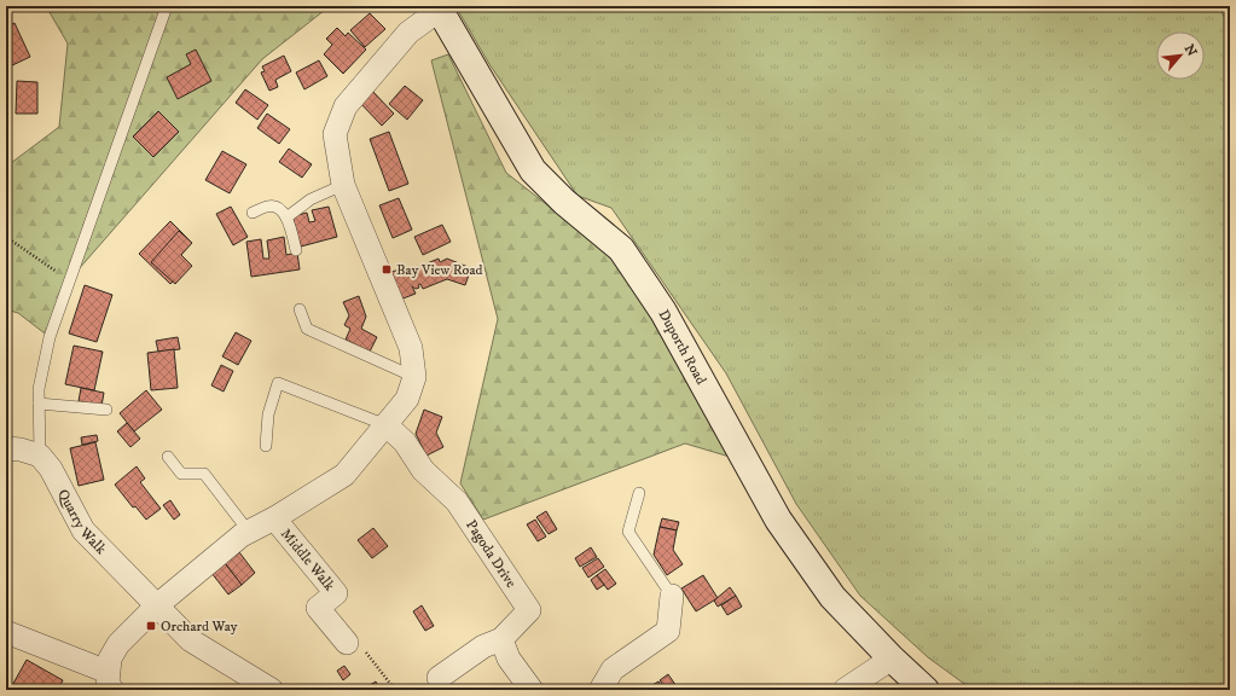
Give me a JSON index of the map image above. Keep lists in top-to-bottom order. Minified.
{"streets":{"street":["Duporth Road","Quarry Walk","Pagoda Drive","Middle Walk"]},"places":{"transit":["Bay View Road","Orchard Way"]},"north":"top right"}
